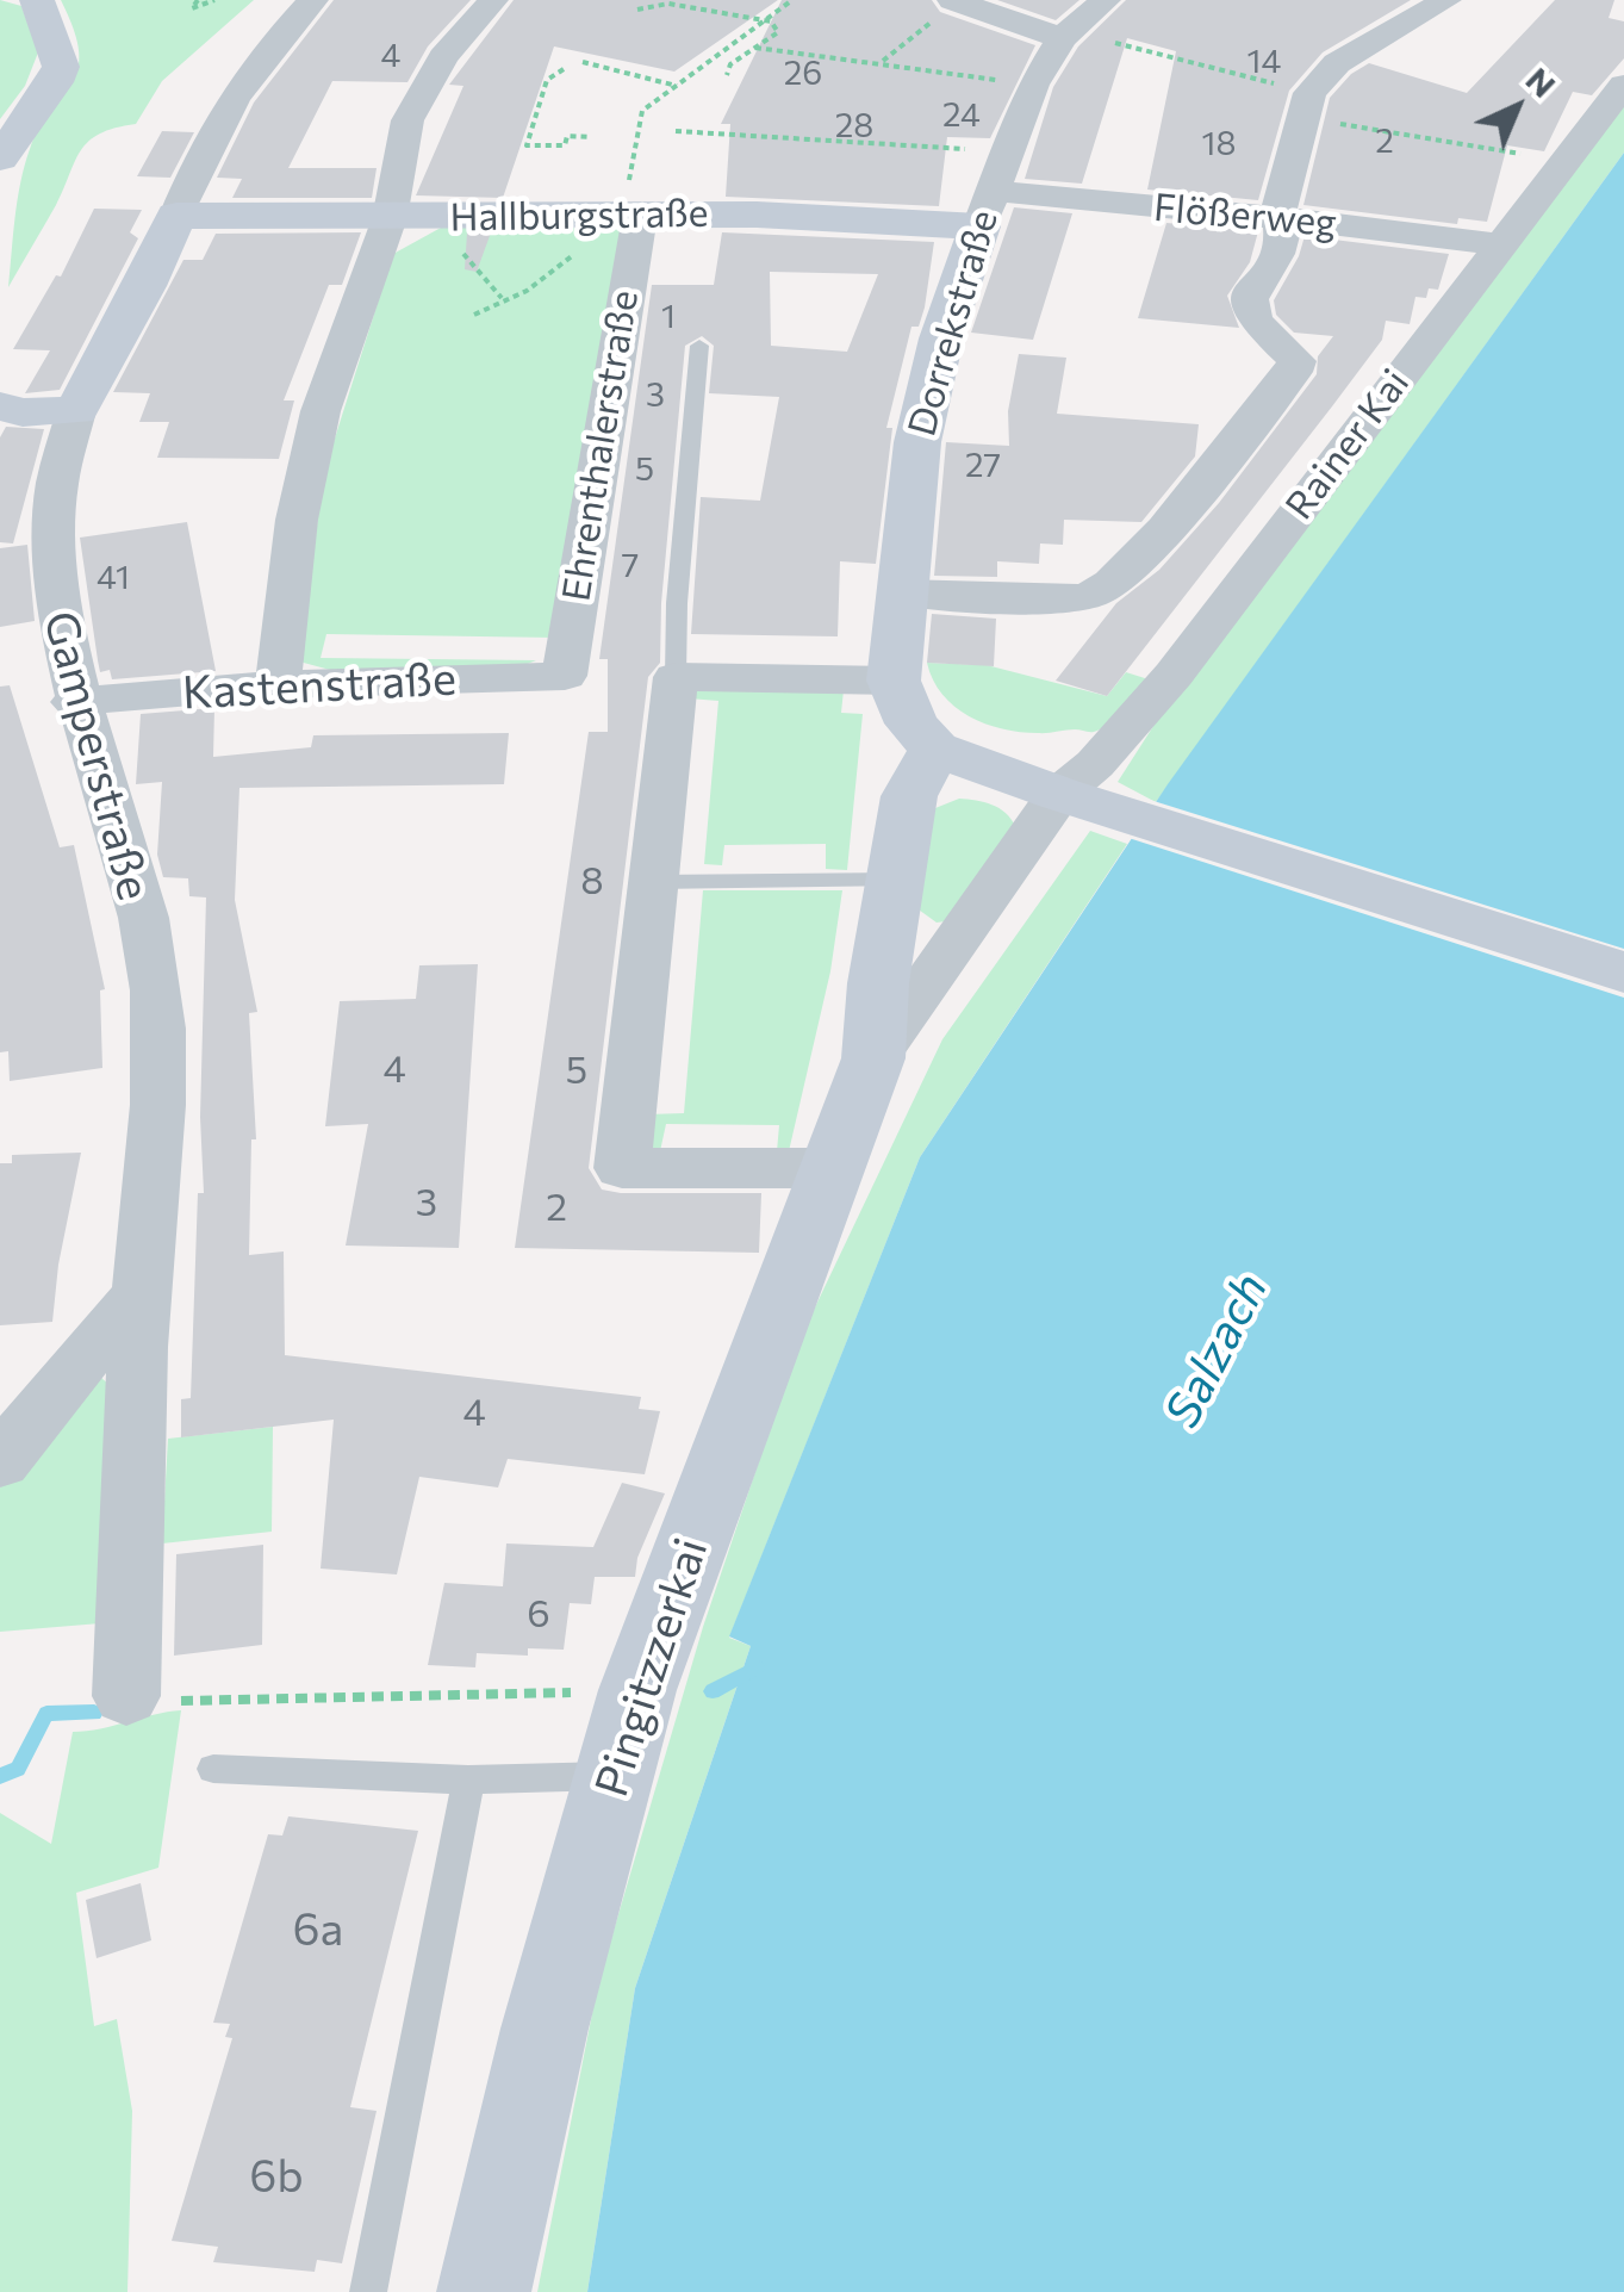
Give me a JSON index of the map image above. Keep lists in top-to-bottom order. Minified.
{"streets":{"street":["Hallburgstraße","Flößerweg","Dorrekstraße","Rainer Kai","Ehrenthalerstraße","Kastenstraße","Gamperstraße","Pingitzzerkai"]},"crossings":[["Hallburgstraße","Flößerweg"],["Hallburgstraße","Dorrekstraße"],["Hallburgstraße","Ehrenthalerstraße"],["Hallburgstraße","Gamperstraße"],["Flößerweg","Dorrekstraße"],["Flößerweg","Rainer Kai"],["Rainer Kai","Pingitzzerkai"],["Ehrenthalerstraße","Kastenstraße"],["Kastenstraße","Gamperstraße"]],"water":["Salzach"],"house_numbers":["4","14","26","24","28","2","18","1","3","27","5","7","41","8","4","5","3","2","4","6","6a","6b"],"north":"top right"}
